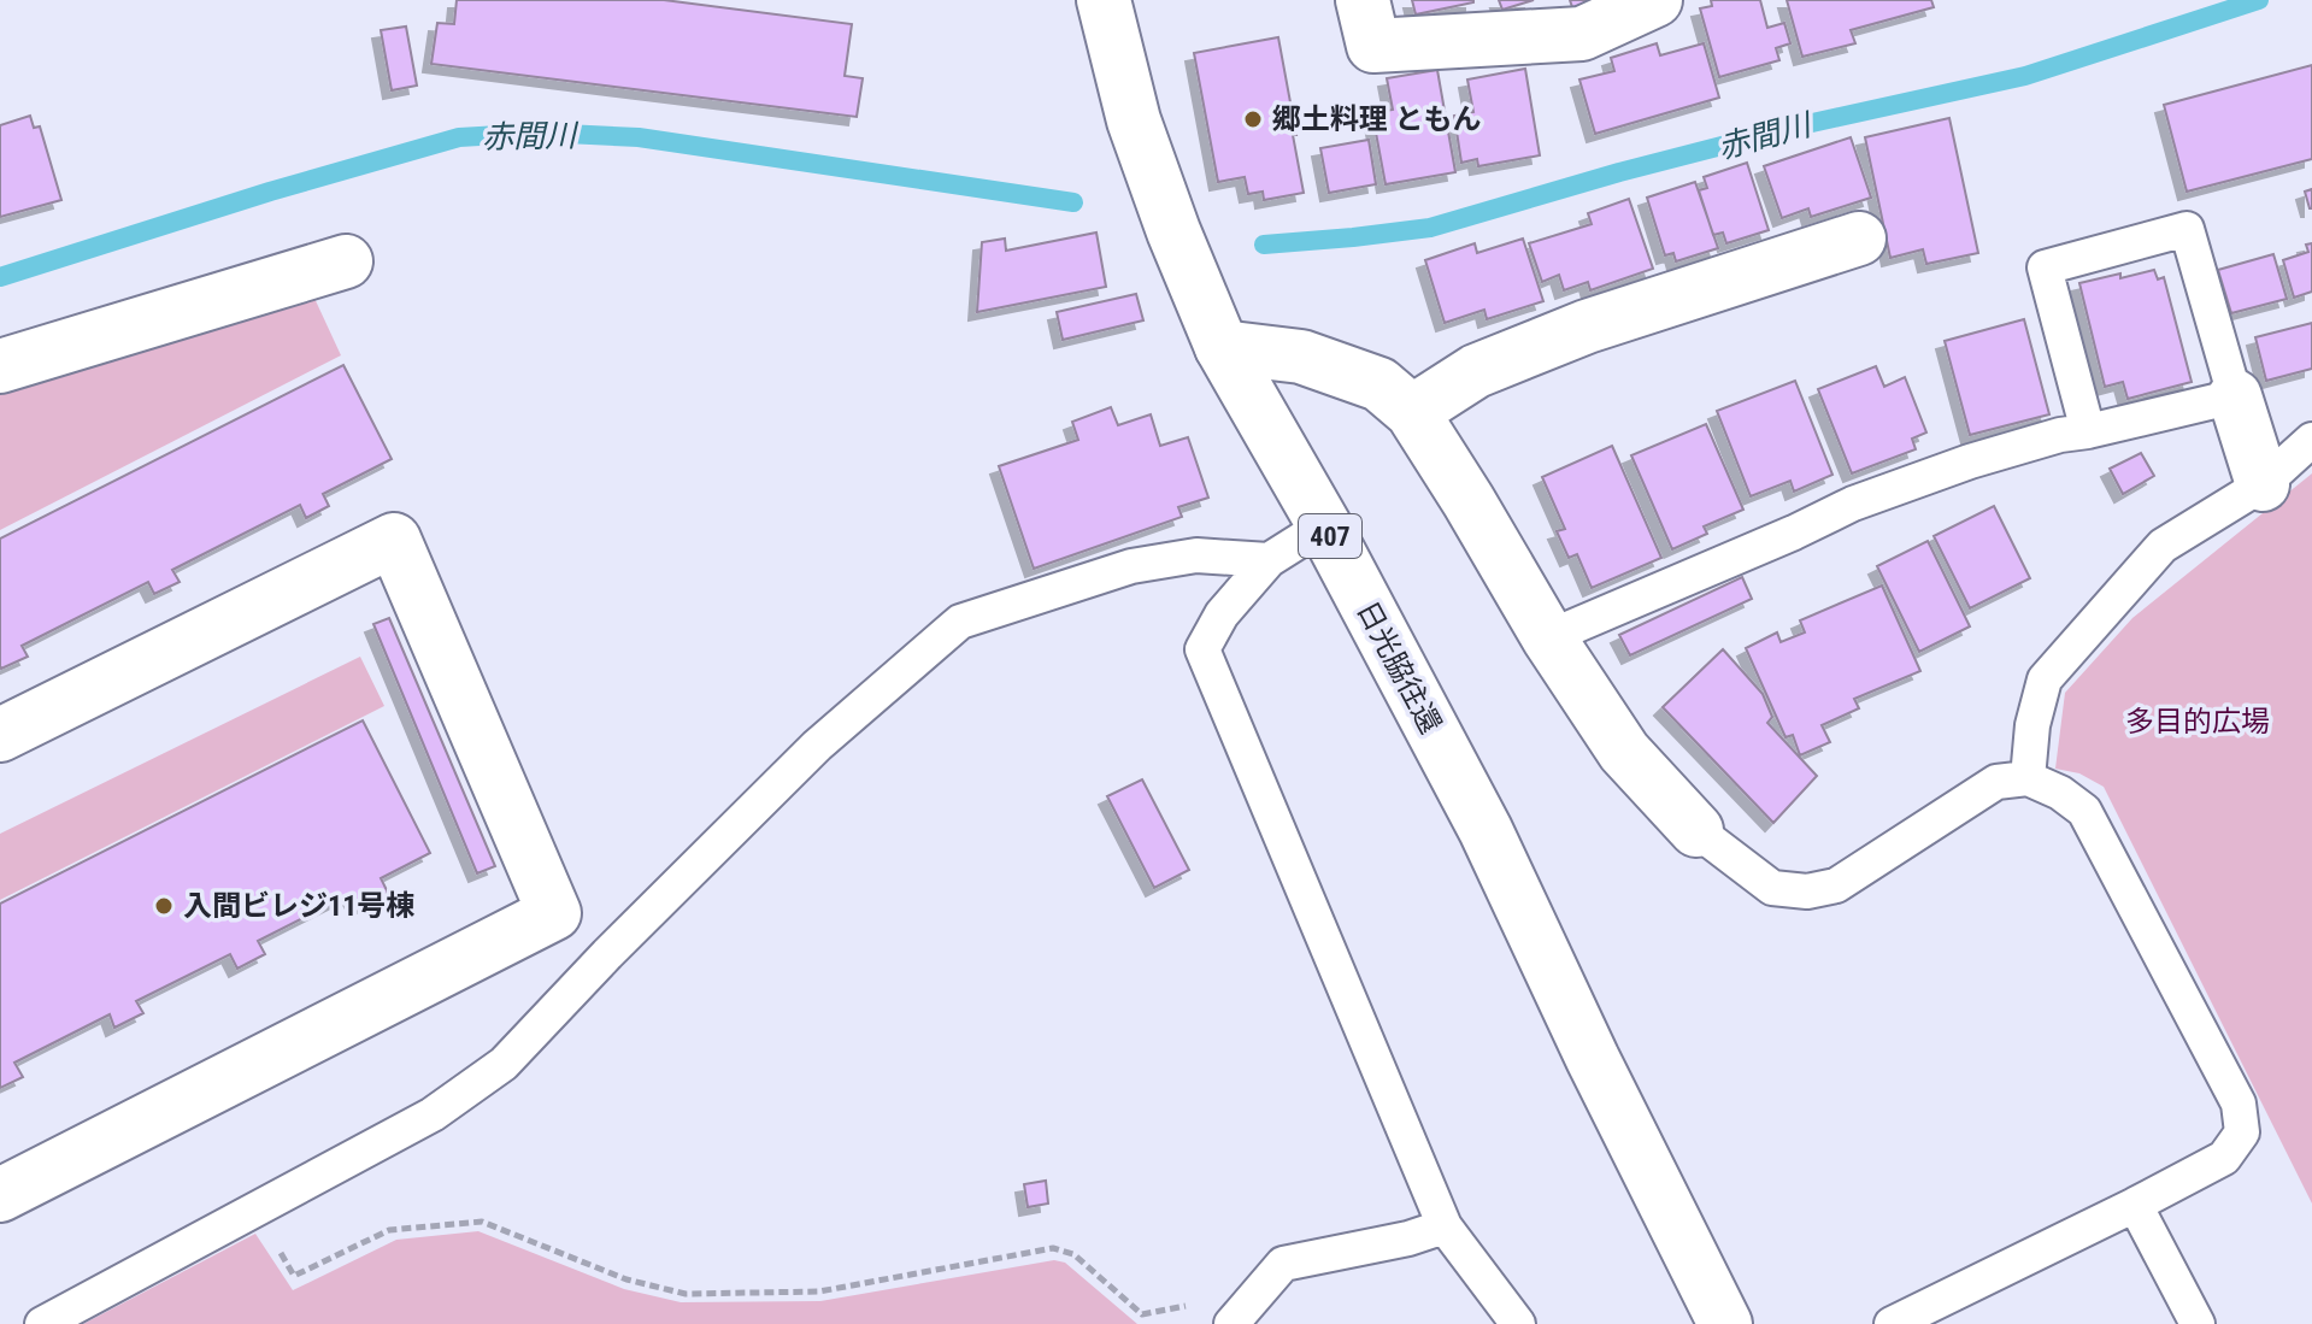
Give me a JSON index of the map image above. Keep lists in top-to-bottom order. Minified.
{"streets":{"main road":["407","日光脇往還"]},"water":["赤間川"],"parks":["多目的広場"],"places":["郷土料理 ともん","入間ビレジ11号棟"]}
